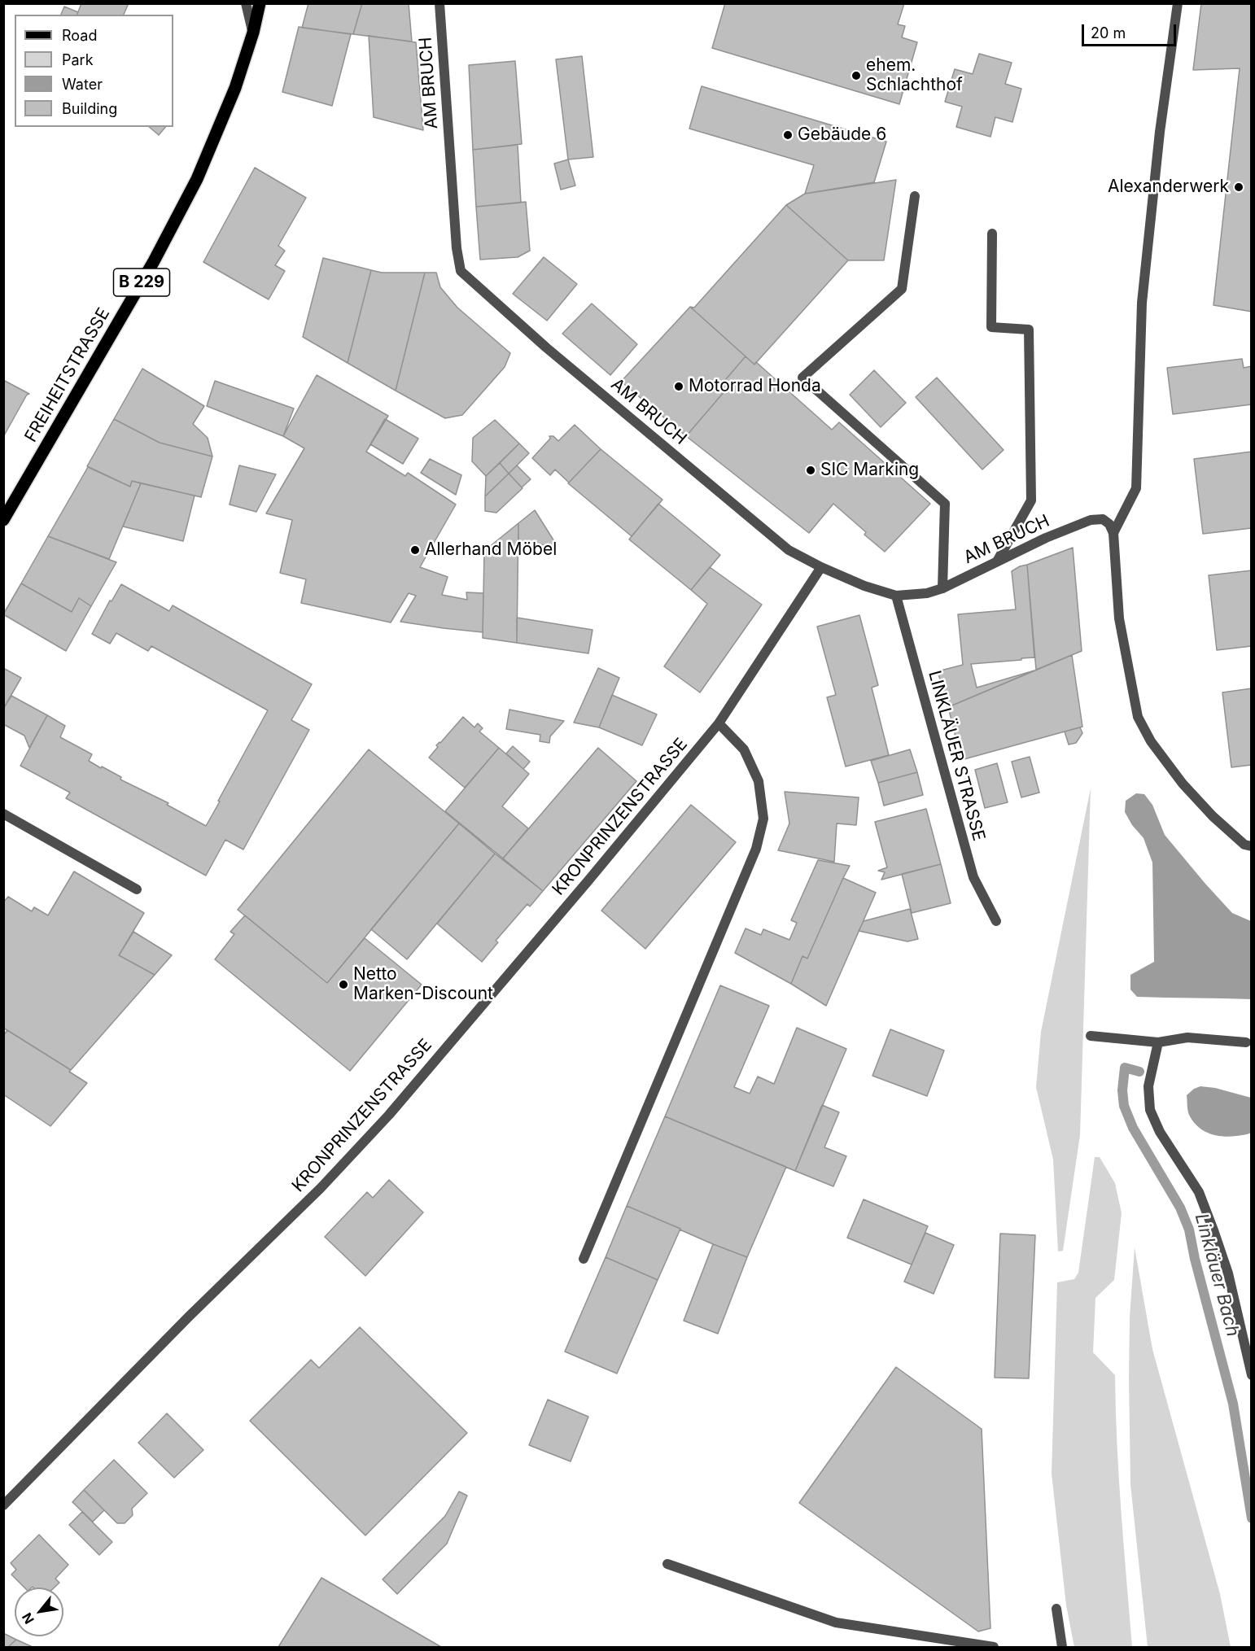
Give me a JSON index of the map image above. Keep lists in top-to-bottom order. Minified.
{"streets":{"main road":["B 229","FREIHEITSTRASSE"],"street":["AM BRUCH","LINKLÄUER STRASSE","KRONPRINZENSTRASSE"]},"crossings":[["AM BRUCH","LINKLÄUER STRASSE"],["AM BRUCH","KRONPRINZENSTRASSE"]],"water":["Linkläuer Bach"],"places":["ehem. Schlachthof","Gebäude 6","Alexanderwerk","Motorrad Honda","SIC Marking","Allerhand Möbel","Netto Marken-Discount"],"legend":["Road","Park","Water","Building"],"scale_bar":"20 m","north":"bottom left"}
